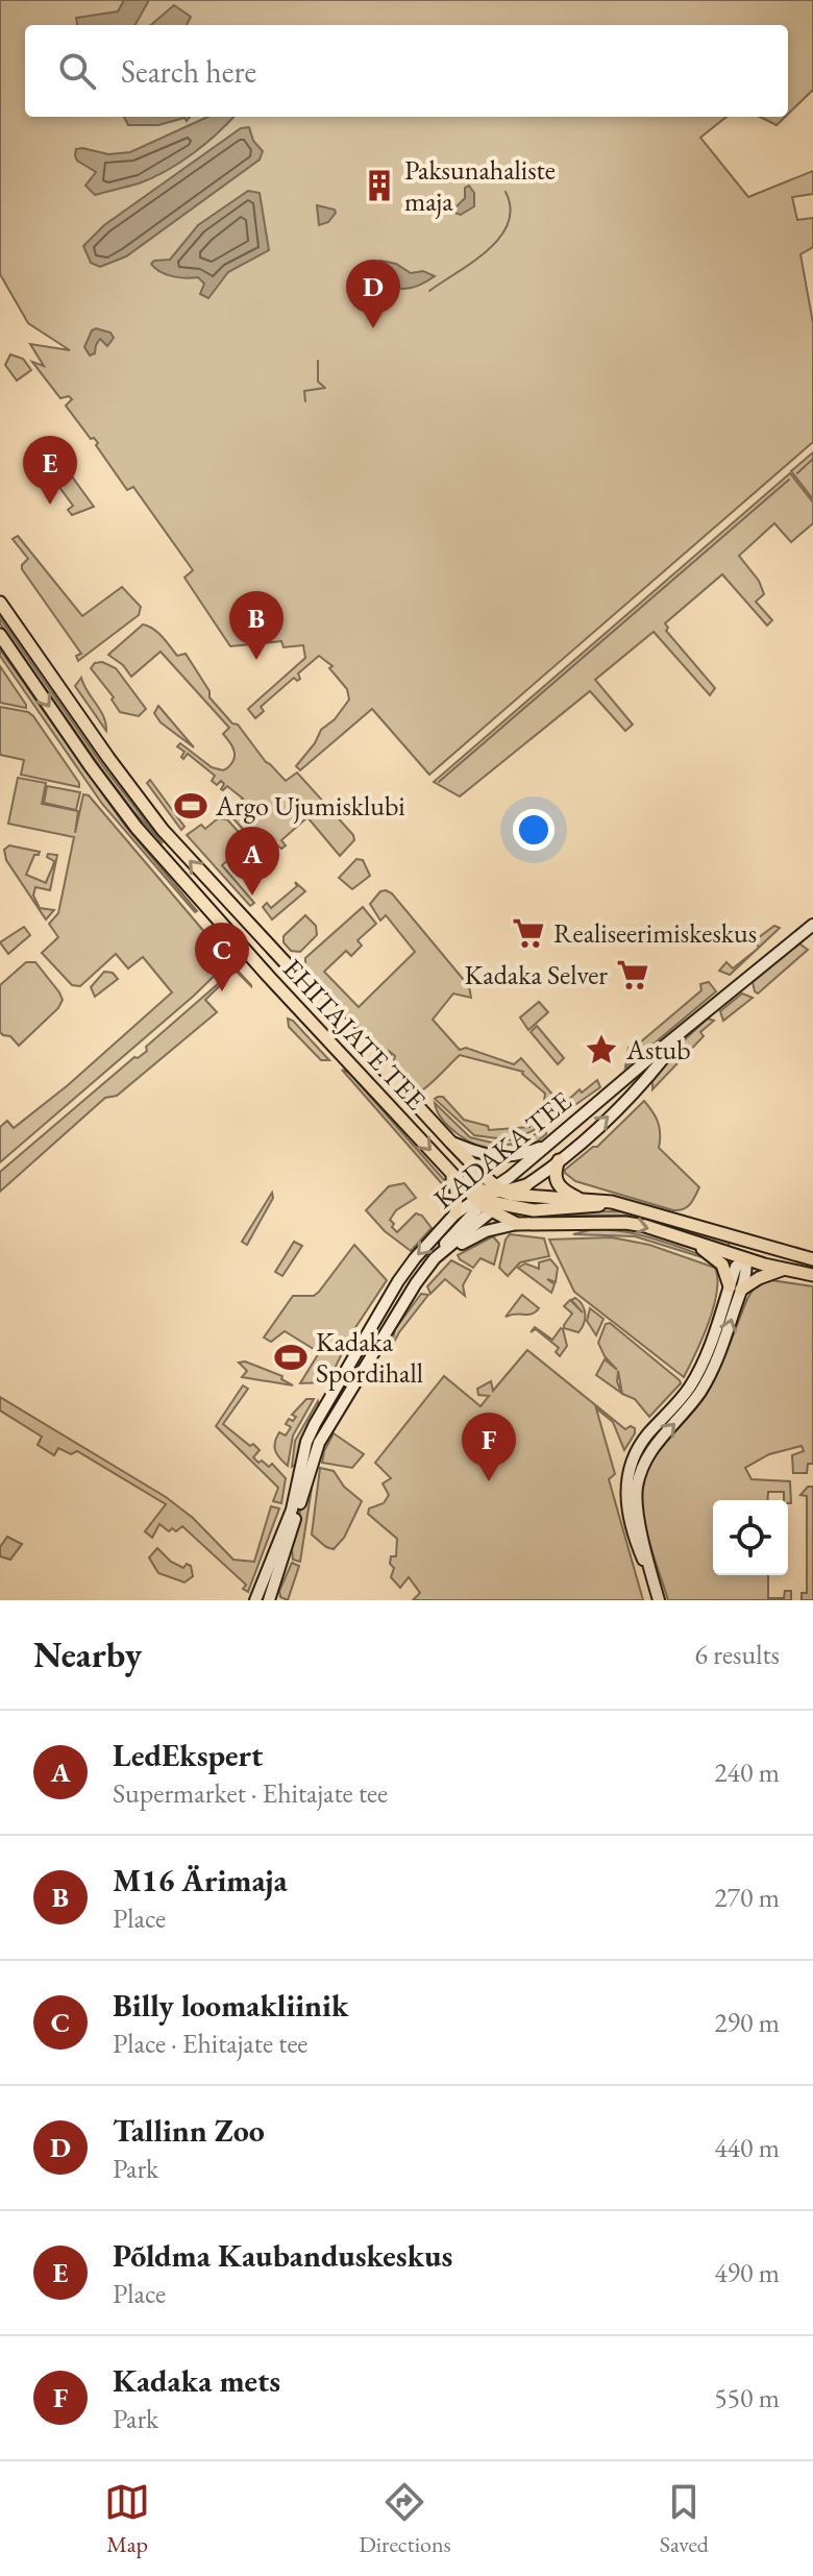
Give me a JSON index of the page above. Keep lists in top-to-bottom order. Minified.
{"streets":{"main road":["EHITAJATE TEE","KADAKA TEE"]},"crossings":[["EHITAJATE TEE","KADAKA TEE"]],"places":{"building":["Paksunahaliste maja"],"sports":["Argo Ujumisklubi","Kadaka Spordihall"],"supermarket":["Realiseerimiskeskus","Kadaka Selver"],"place":["Astub"]},"page":{"search":"Search here","pins":["D","E","B","A","C","F"],"heading":["Nearby","6 results"],"list":[{"mark":"A","name":"LedEkspert","note":"Supermarket · Ehitajate tee","value":"240 m"},{"mark":"B","name":"M16 Ärimaja","note":"Place","value":"270 m"},{"mark":"C","name":"Billy loomakliinik","note":"Place · Ehitajate tee","value":"290 m"},{"mark":"D","name":"Tallinn Zoo","note":"Park","value":"440 m"},{"mark":"E","name":"Põldma Kaubanduskeskus","note":"Place","value":"490 m"},{"mark":"F","name":"Kadaka mets","note":"Park","value":"550 m"}],"nav":["Map","Directions","Saved"]}}
